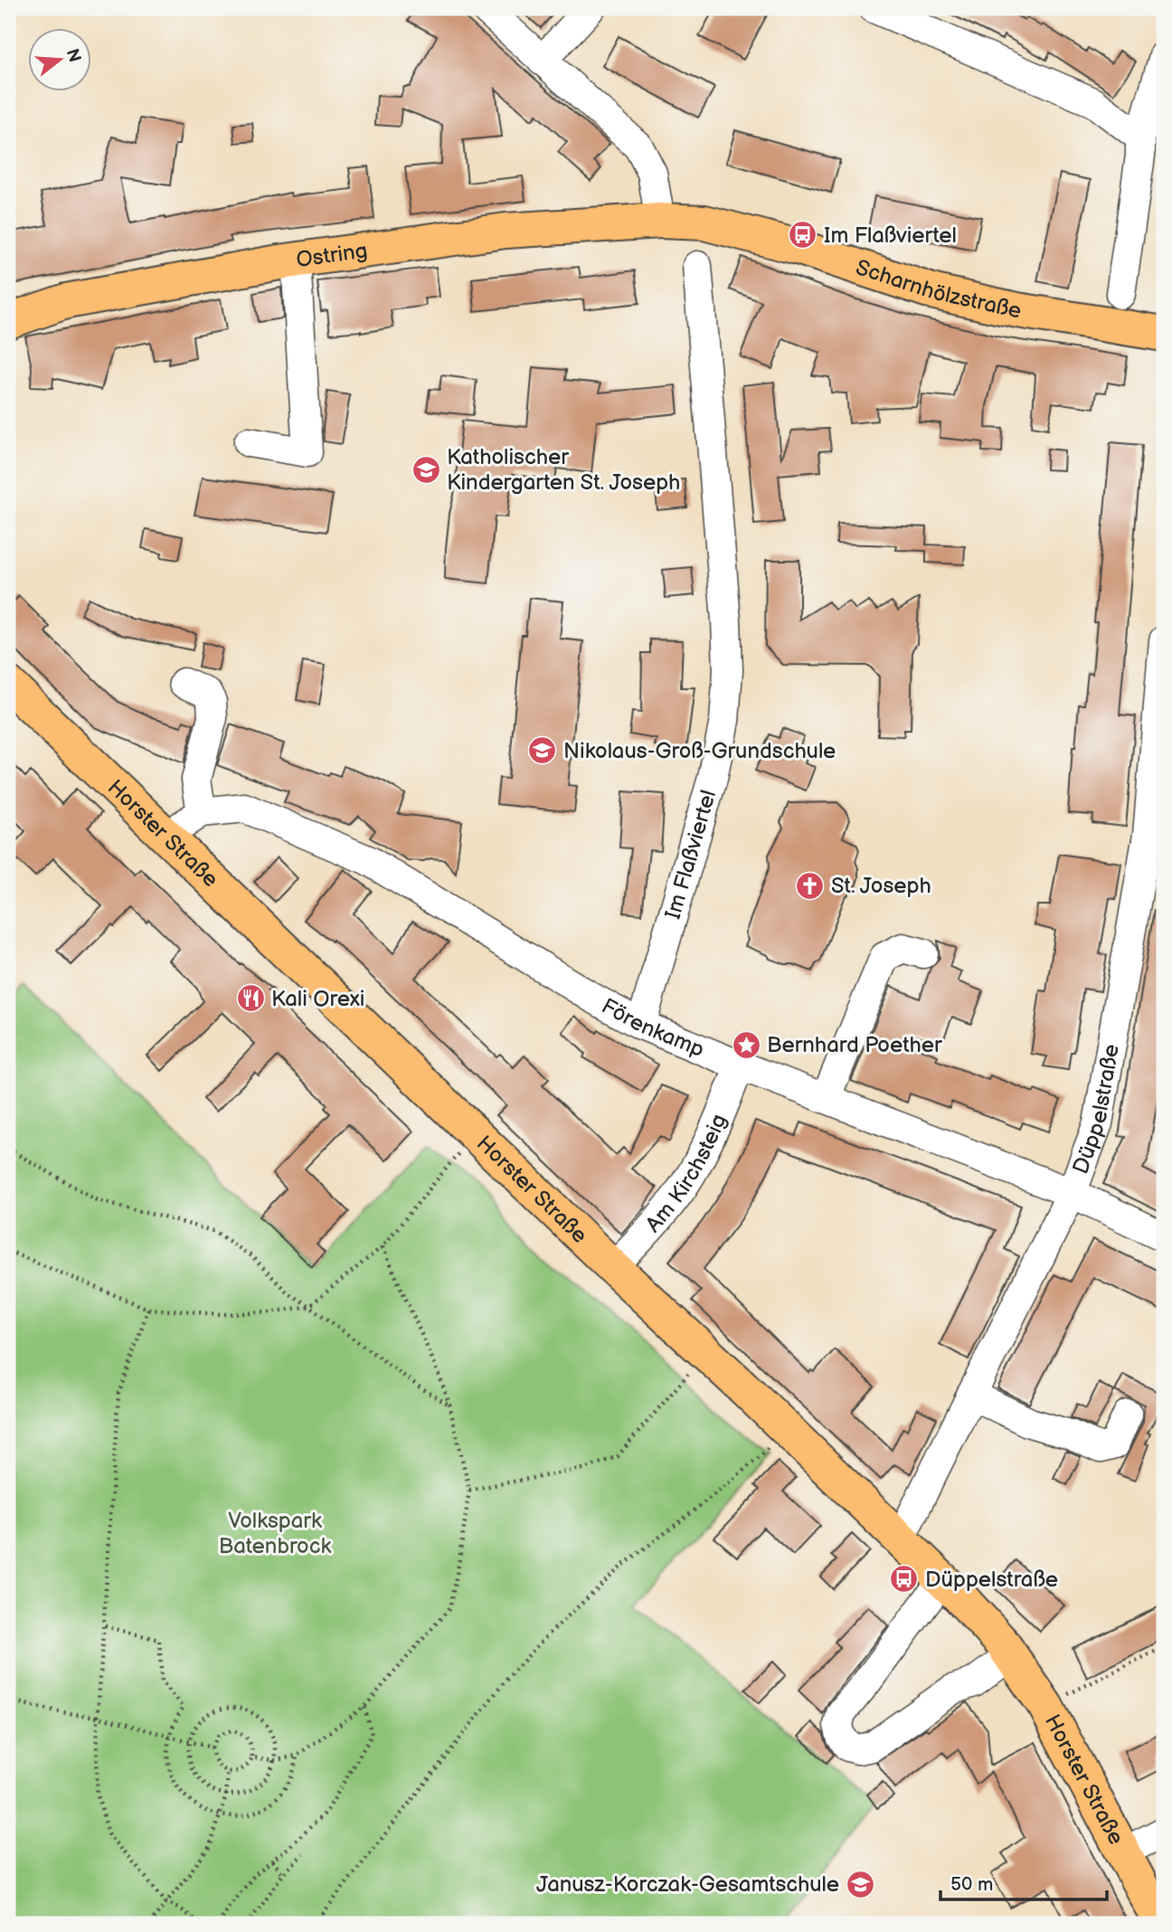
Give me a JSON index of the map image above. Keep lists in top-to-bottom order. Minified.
{"streets":{"main road":["Ostring","Scharnhölzstraße","Horster Straße"],"street":["Im Flaßviertel","Förenkamp","Düppelstraße","Am Kirchsteig"]},"crossings":[["Ostring","Scharnhölzstraße"],["Horster Straße","Förenkamp"],["Horster Straße","Düppelstraße"],["Horster Straße","Am Kirchsteig"],["Im Flaßviertel","Förenkamp"],["Förenkamp","Düppelstraße"],["Förenkamp","Am Kirchsteig"]],"parks":["Volkspark Batenbrock"],"places":{"bus stop":["Im Flaßviertel","Düppelstraße"],"school or university":["Katholischer Kindergarten St. Joseph","Nikolaus-Groß-Grundschule","Janusz-Korczak-Gesamtschule"],"church":["St. Joseph"],"restaurant":["Kali Orexi"],"place":["Bernhard Poether"]},"scale_bar":"50 m","north":"right"}
